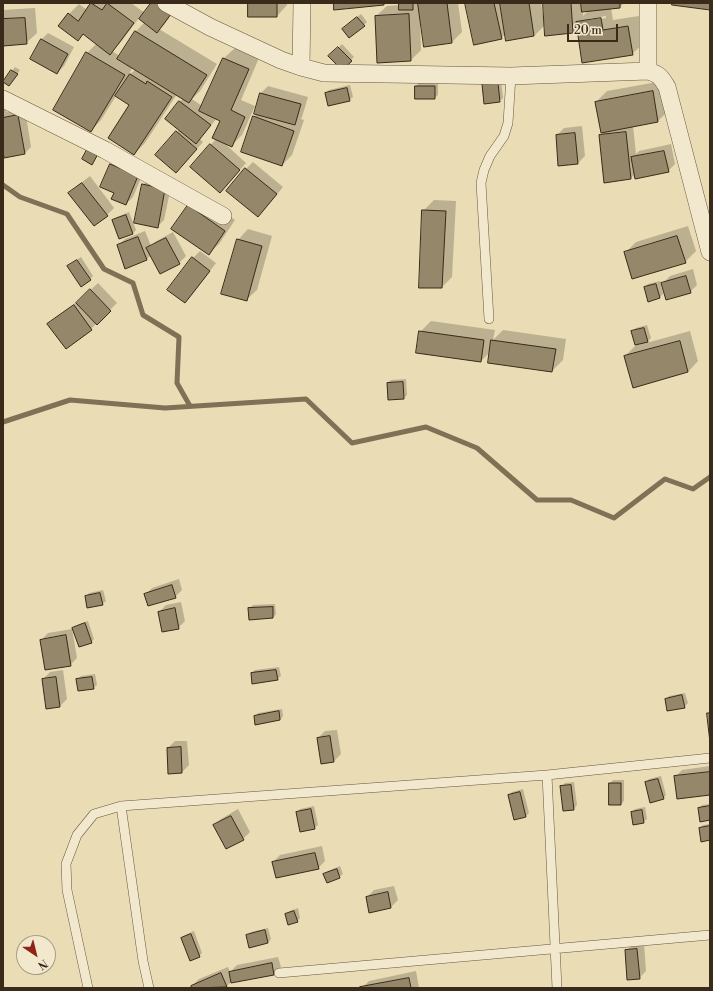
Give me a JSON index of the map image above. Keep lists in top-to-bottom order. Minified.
{"scale_bar":"20 m","north":"bottom right"}
